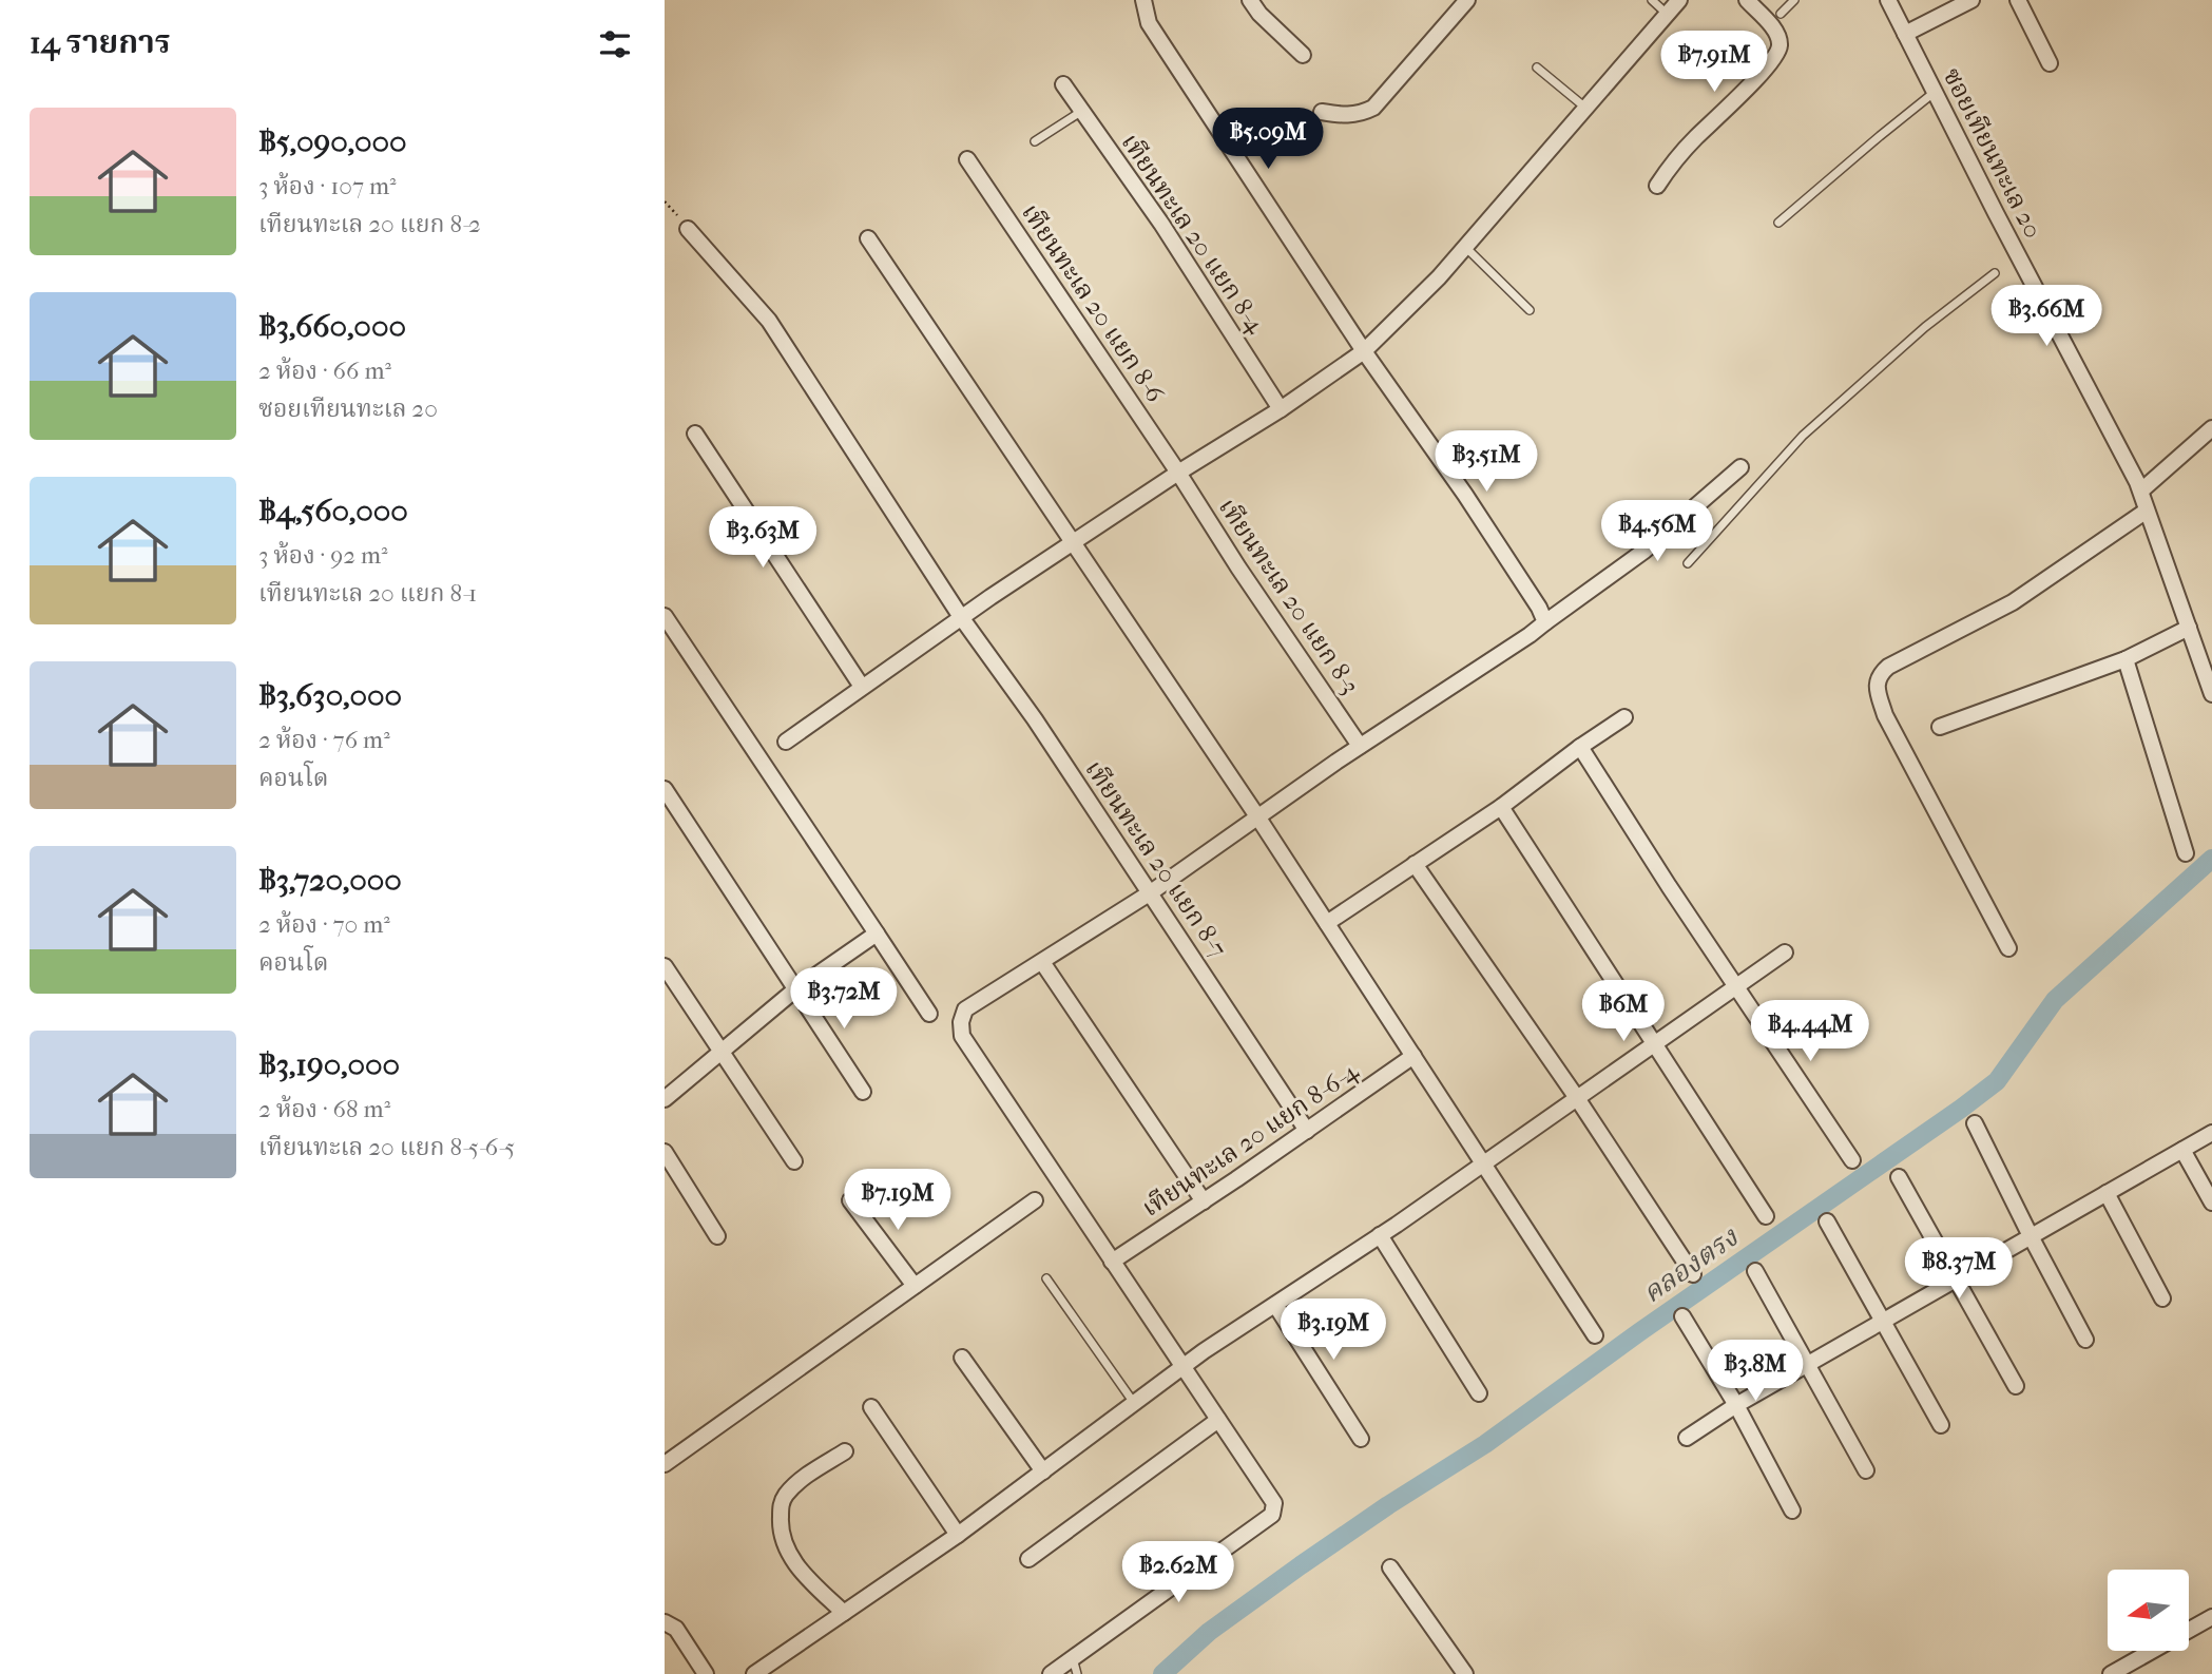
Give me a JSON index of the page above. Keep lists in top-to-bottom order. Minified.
{"streets":{"street":["ซอยเทียนทะเล 20","เทียนทะเล 20 แยก 8-4","เทียนทะเล 20 แยก 8-6","เทียนทะเล 20 แยก 8-3","เทียนทะเล 20 แยก 8-7","เทียนทะเล 20 แยก 8-6-4"]},"crossings":[["เทียนทะเล 20 แยก 8-6","เทียนทะเล 20 แยก 8-3"],["เทียนทะเล 20 แยก 8-7","เทียนทะเล 20 แยก 8-6-4"]],"water":["คลองตรง"],"north":"left","page":{"heading":"14 รายการ","price":["฿7.91M","฿5.09M","฿3.66M","฿3.51M","฿4.56M","฿3.63M","฿3.72M","฿6M","฿4.44M","฿7.19M","฿8.37M","฿3.19M","฿3.8M","฿2.62M"],"list":[{"name":"฿5,090,000","note":"3 ห้อง · 107 m² · เทียนทะเล 20 แยก 8-2"},{"name":"฿3,660,000","note":"2 ห้อง · 66 m² · ซอยเทียนทะเล 20"},{"name":"฿4,560,000","note":"3 ห้อง · 92 m² · เทียนทะเล 20 แยก 8-1"},{"name":"฿3,630,000","note":"2 ห้อง · 76 m² · คอนโด"},{"name":"฿3,720,000","note":"2 ห้อง · 70 m² · คอนโด"},{"name":"฿3,190,000","note":"2 ห้อง · 68 m² · เทียนทะเล 20 แยก 8-5-6-5"}]}}
